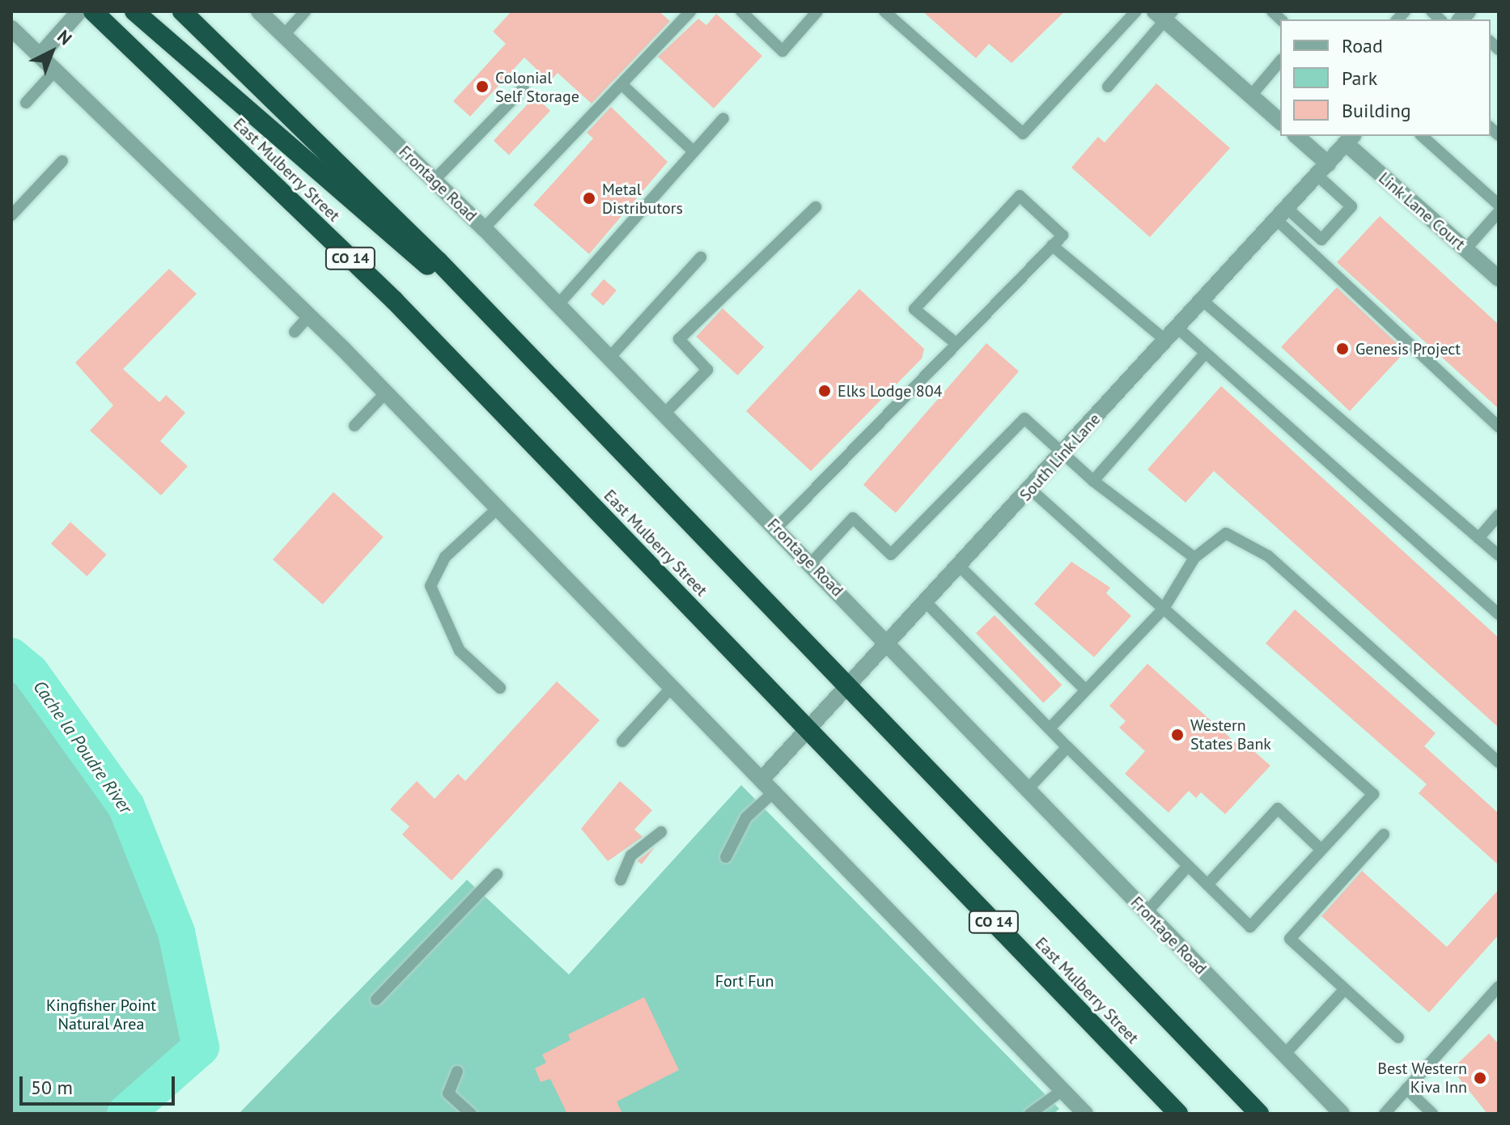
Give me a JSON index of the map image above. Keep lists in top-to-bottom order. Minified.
{"streets":{"highway":["East Mulberry Street","CO 14"],"street":["Frontage Road","Link Lane Court","South Link Lane"]},"crossings":[["East Mulberry Street","South Link Lane"],["Frontage Road","South Link Lane"],["Link Lane Court","South Link Lane"]],"water":["Cache la Poudre River"],"parks":["Fort Fun","Kingfisher Point Natural Area"],"places":["Colonial Self Storage","Metal Distributors","Genesis Project","Elks Lodge 804","Western States Bank","Best Western Kiva Inn"],"legend":["Road","Park","Building"],"scale_bar":"50 m","north":"top right"}
